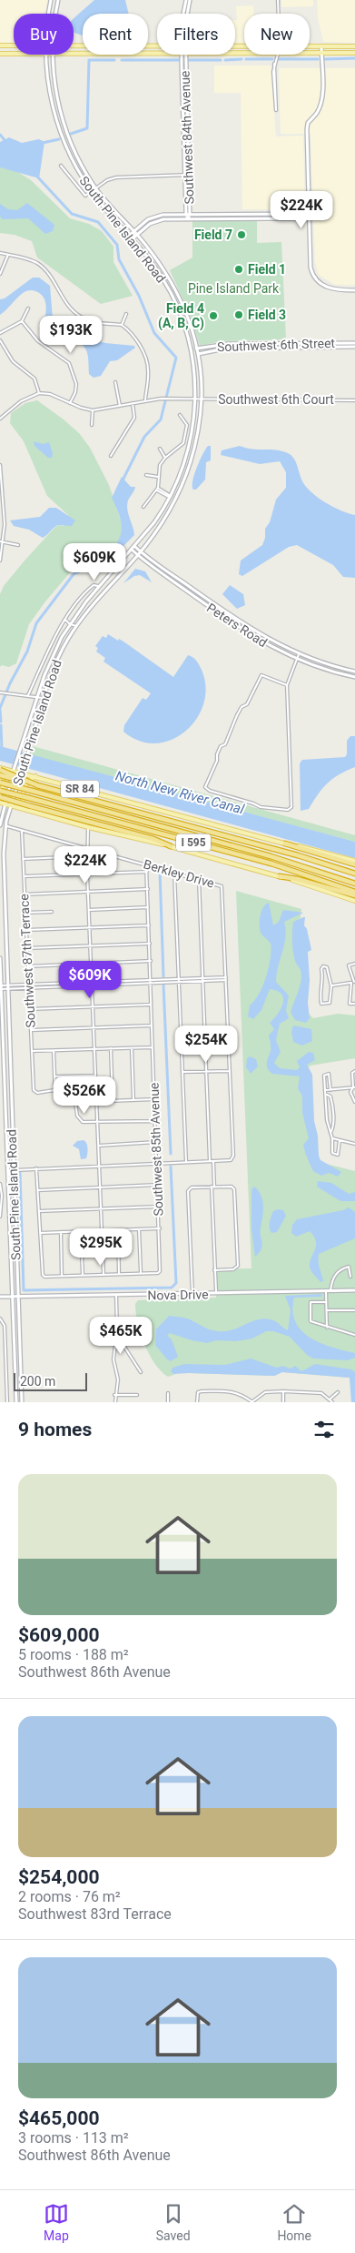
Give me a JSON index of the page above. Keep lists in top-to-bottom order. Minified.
{"streets":{"highway":["I 595"],"main road":["Southwest 84th Avenue","South Pine Island Road","Southwest 6th Street","Peters Road","SR 84","Nova Drive"],"street":["Southwest 6th Court","Berkley Drive","Southwest 87th Terrace","Southwest 85th Avenue"]},"crossings":[["South Pine Island Road","Southwest 6th Street"],["South Pine Island Road","Southwest 6th Court"],["South Pine Island Road","Peters Road"],["South Pine Island Road","SR 84"],["South Pine Island Road","Berkley Drive"],["South Pine Island Road","Nova Drive"],["SR 84","I 595"],["Berkley Drive","Southwest 87th Terrace"],["Berkley Drive","Southwest 85th Avenue"]],"water":["North New River Canal"],"parks":["Pine Island Park"],"places":["Field 7","Field 1","Field 3","Field 4 (A, B, C)"],"scale_bar":"200 m","page":{"chip":["Buy","Rent","Filters","New"],"price":["$224K","$193K","$609K","$224K","$609K","$254K","$526K","$295K","$465K"],"scale":"200 m","heading":"9 homes","list":[{"name":"$609,000","note":"5 rooms · 188 m² · Southwest 86th Avenue"},{"name":"$254,000","note":"2 rooms · 76 m² · Southwest 83rd Terrace"},{"name":"$465,000","note":"3 rooms · 113 m² · Southwest 86th Avenue"}],"tabs":["Map","Saved","Home"]}}
